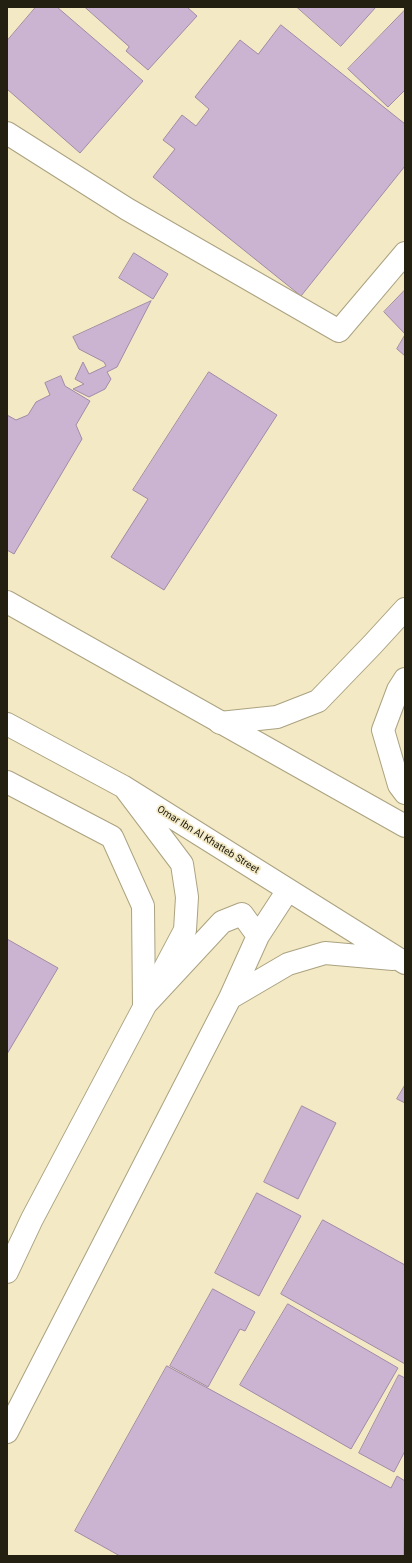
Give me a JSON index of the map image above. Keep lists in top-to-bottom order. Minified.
{"streets":{"main road":["Omar Ibn Al Khatteb Street"]}}
